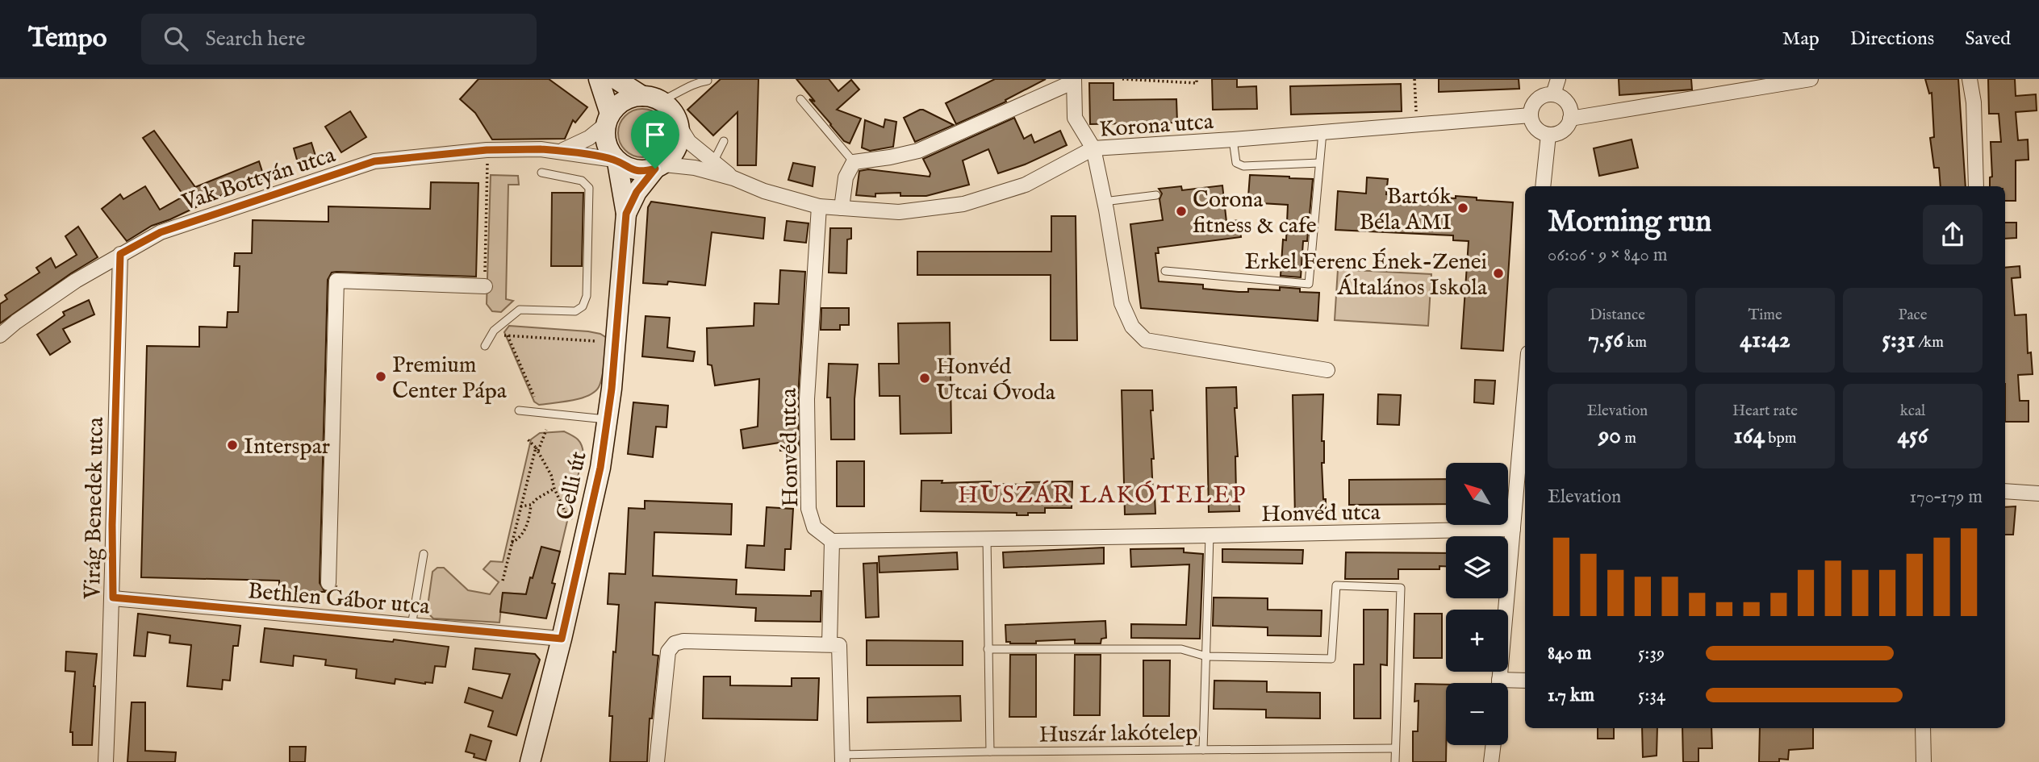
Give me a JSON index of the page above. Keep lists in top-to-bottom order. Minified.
{"streets":{"street":["Korona utca","Vak Bottyán utca","Honvéd utca","Celli út","Virág Benedek utca","Bethlen Gábor utca"],"lane":["Huszár lakótelep"]},"crossings":[["Korona utca","Vak Bottyán utca"],["Korona utca","Honvéd utca"],["Korona utca","Celli út"],["Vak Bottyán utca","Celli út"],["Vak Bottyán utca","Virág Benedek utca"],["Celli út","Bethlen Gábor utca"],["Virág Benedek utca","Bethlen Gábor utca"]],"districts":["HUSZÁR LAKÓTELEP"],"places":["Bartók Béla AMI","Corona fitness & cafe","Erkel Ferenc Ének-Zenei Általános Iskola","Premium Center Pápa","Honvéd Utcai Óvoda","Interspar"],"north":"top left","page":{"header":"Tempo","search":"Search here","nav":["Map","Directions","Saved"],"heading":["Morning run","06:06 · 9 × 840 m"],"stats":[["Distance","7.56 km"],["Time","41:42"],["Pace","5:31 /km"],["Elevation","90 m"],["Heart rate","164 bpm"],["kcal","456"]],"map_buttons":["+","−"],"chart":["Elevation","170–179 m"],"list":[{"name":"840 m","note":"5:39"},{"name":"1.7 km","note":"5:34"}]}}
